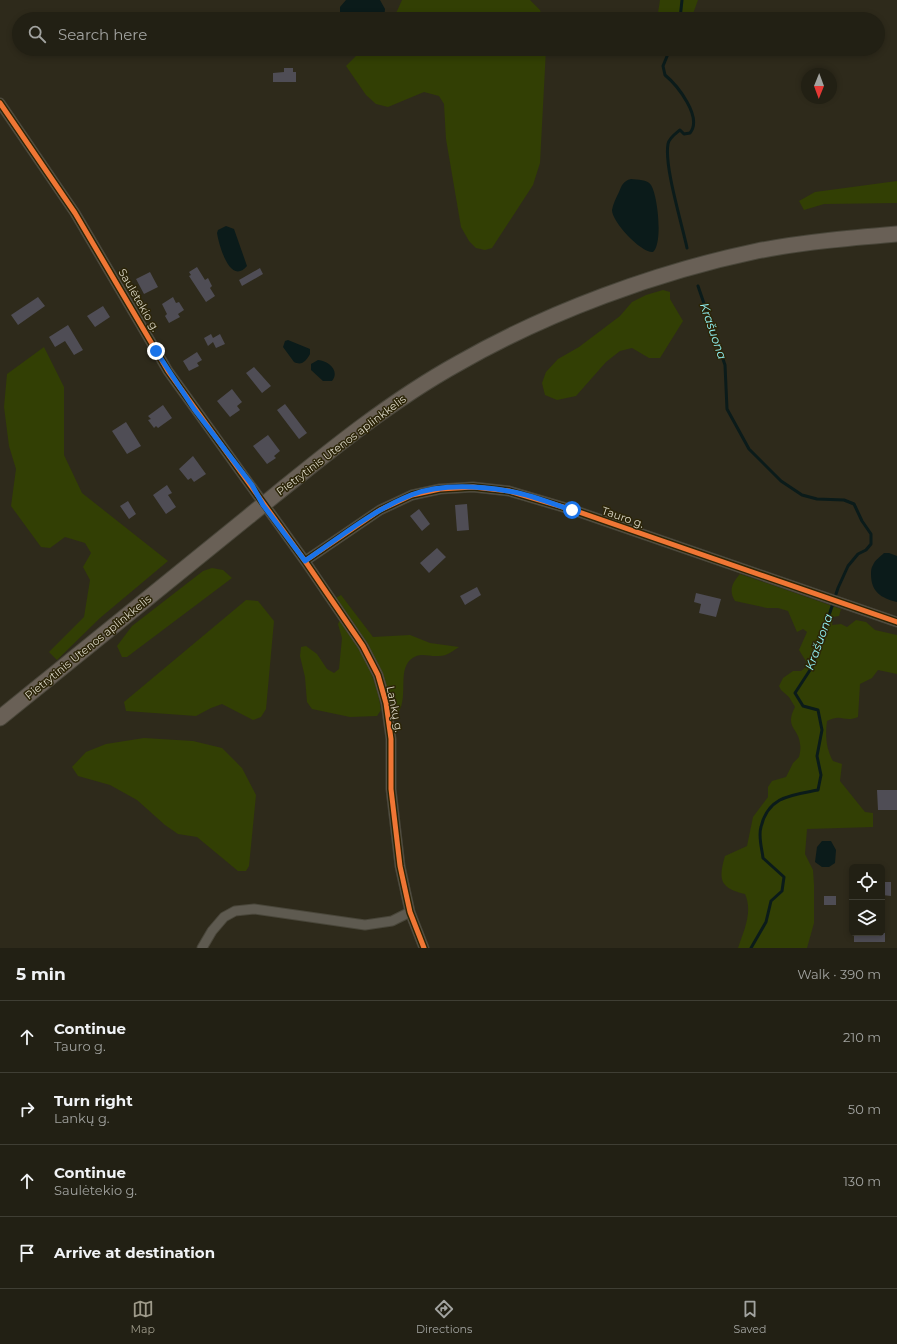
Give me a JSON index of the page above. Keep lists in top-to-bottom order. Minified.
{"streets":{"highway":["Pietrytinis Utenos aplinkkelis"],"street":["Saulėtekio g.","Tauro g.","Lankų g."]},"crossings":[["Saulėtekio g.","Pietrytinis Utenos aplinkkelis"],["Saulėtekio g.","Lankų g."],["Pietrytinis Utenos aplinkkelis","Lankų g."],["Tauro g.","Lankų g."]],"water":["Krašuona"],"north":"bottom","page":{"search":"Search here","heading":["5 min","Walk · 390 m"],"list":[["Continue","Tauro g.","210 m"],["Turn right","Lankų g.","50 m"],["Continue","Saulėtekio g.","130 m"],"Arrive at destination"],"nav":["Map","Directions","Saved"]}}
